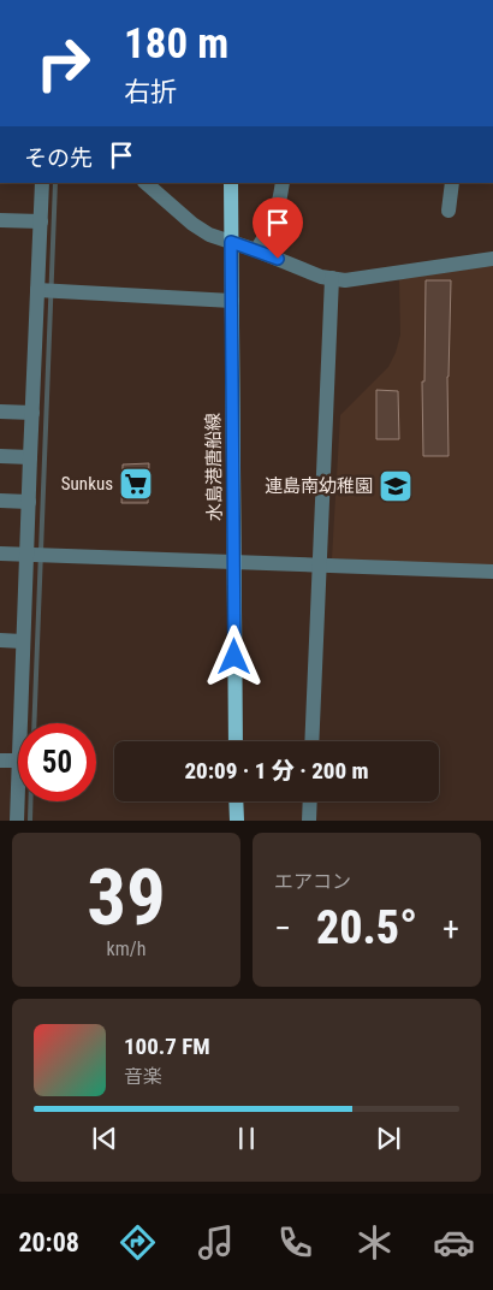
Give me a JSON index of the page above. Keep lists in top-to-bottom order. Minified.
{"streets":{"main road":["水島港唐船線"]},"places":{"supermarket":["Sunkus"],"school or university":["連島南幼稚園"]},"page":{"turn":["180 m","右折"],"then":"その先","limit":"50","trip":"20:09 · 1 分 · 200 m","tile":[["39","km/h"],"エアコン"],"heat":["−","20.5°","+"],"song":["100.7 FM","音楽"],"tabs":"20:08"}}
